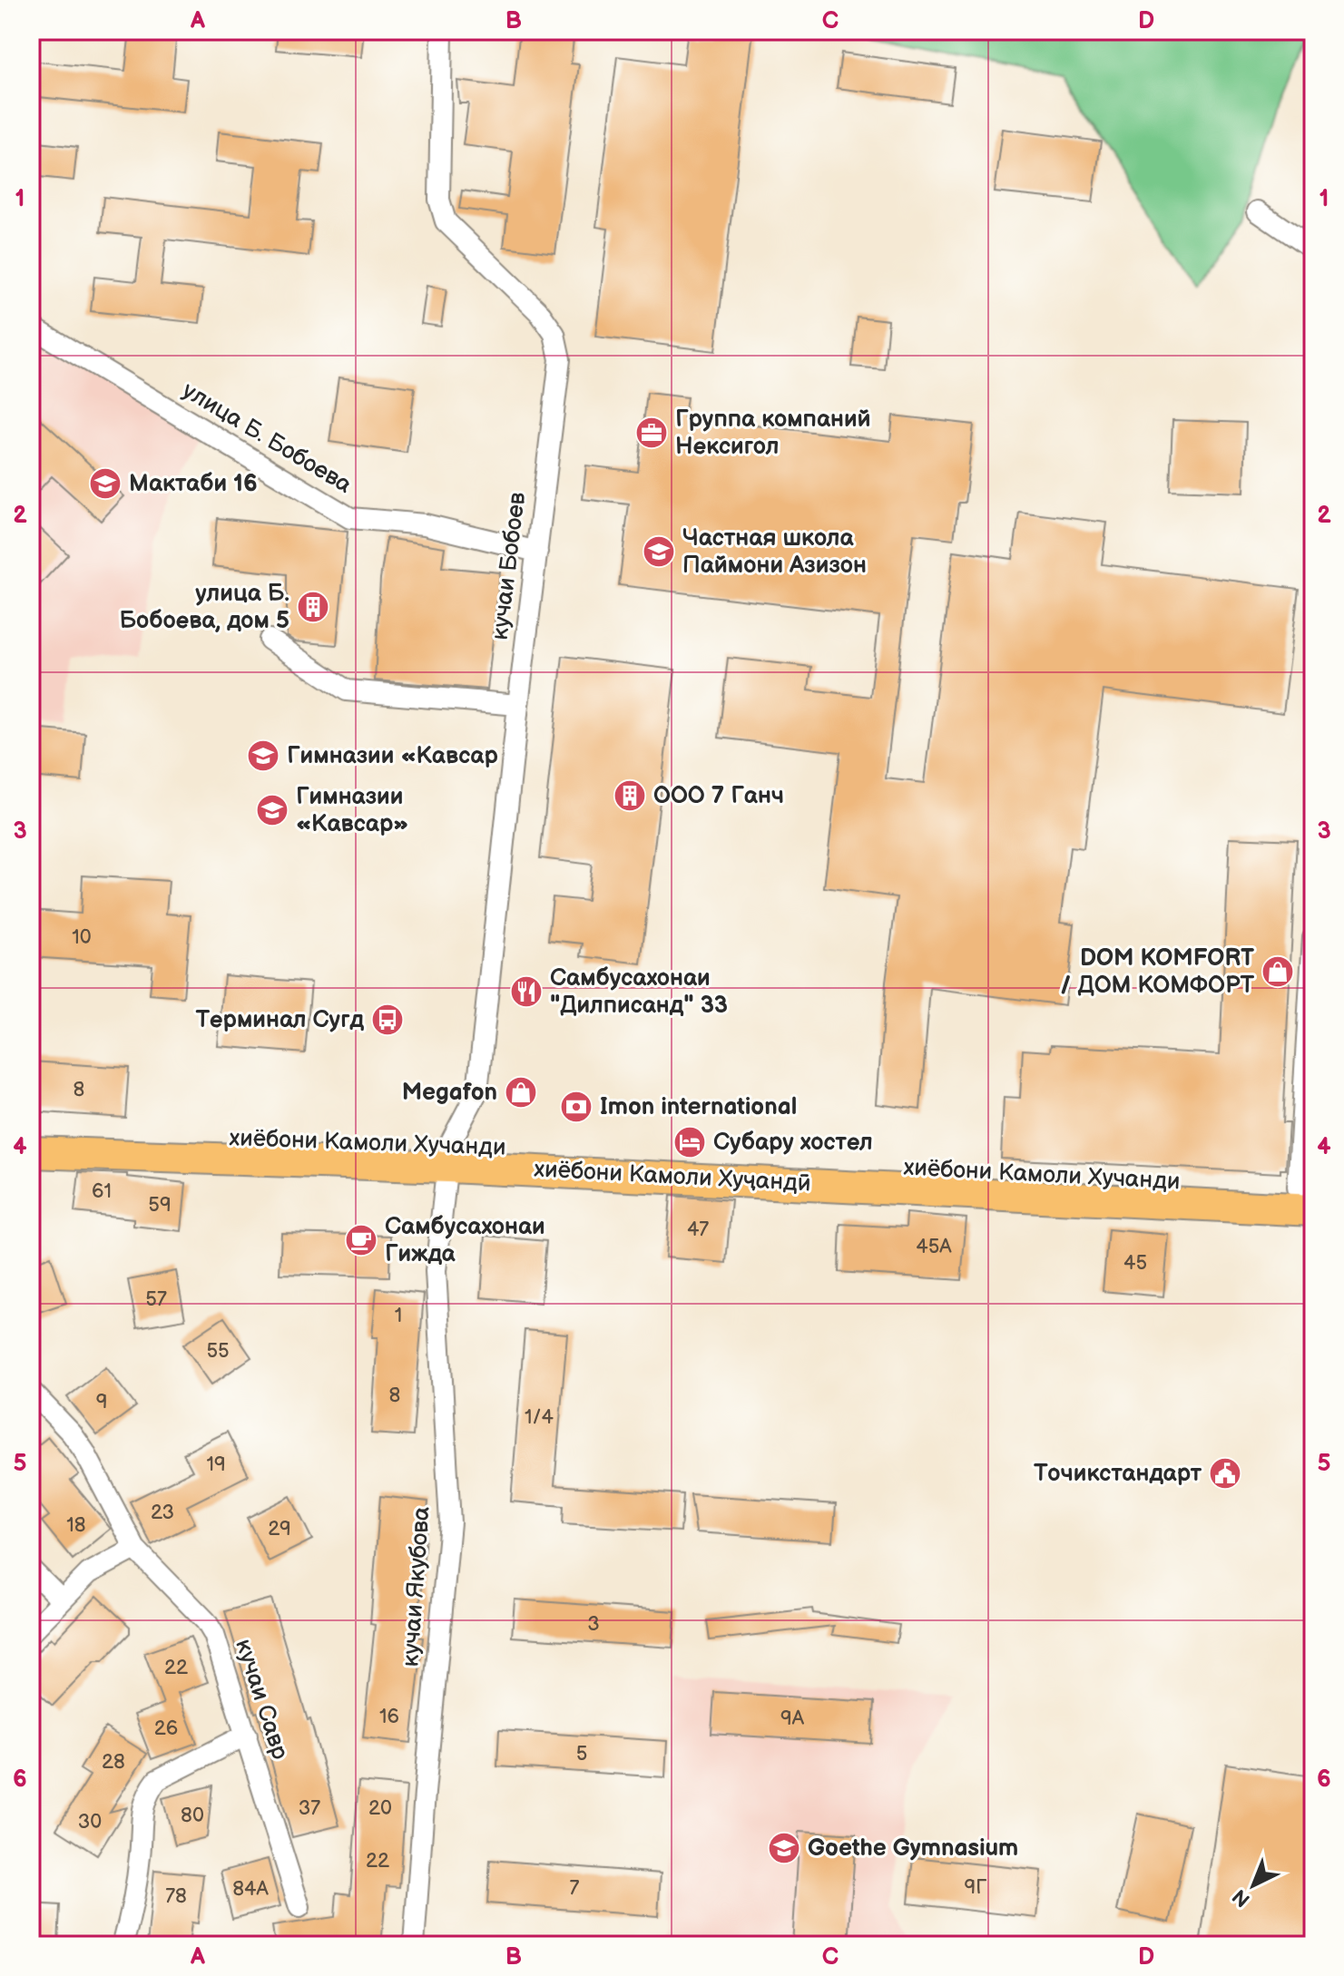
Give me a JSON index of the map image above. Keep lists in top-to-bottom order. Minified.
{"streets":{"main road":["хиёбони Камоли Хучанди"],"street":["улица Б. Бобоева","кучаи Бобоев","кучаи Якубова","кучаи Савр"]},"crossings":[["улица Б. Бобоева","кучаи Бобоев"],["кучаи Бобоев","хиёбони Камоли Хучанди"],["кучаи Бобоев","кучаи Якубова"],["хиёбони Камоли Хучанди","кучаи Якубова"]],"places":{"office":["Группа компаний Нексигол"],"school or university":["Мактаби 16","Частная школа Паймони Азизон","Гимназии «Кавсар","Гимназии «Кавсар»","Goethe Gymnasium"],"building":["улица Б. Бобоева, дом 5","ООО 7 Ганч"],"shop":["DOM KOMFORT / ДОМ КОМФОРТ","Megafon"],"restaurant":["Самбусахонаи \"Дилписанд\" 33"],"bus stop":["Терминал Сугд"],"bank":["Imon international"],"hotel":["Субару хостел"],"cafe":["Самбусахонаи Гижда"],"public building":["Точикстандарт"]},"house_numbers":["10","8","61","59","47","45А","45","57","1","55","8","9","1/4","19","23","18","29","3","22","16","9А","26","5","28","37","20","80","30","22","9Г","7","84А","78"],"north":"bottom left","grid":{"columns":["A","B","C","D"],"rows":["1","2","3","4","5","6"]}}
